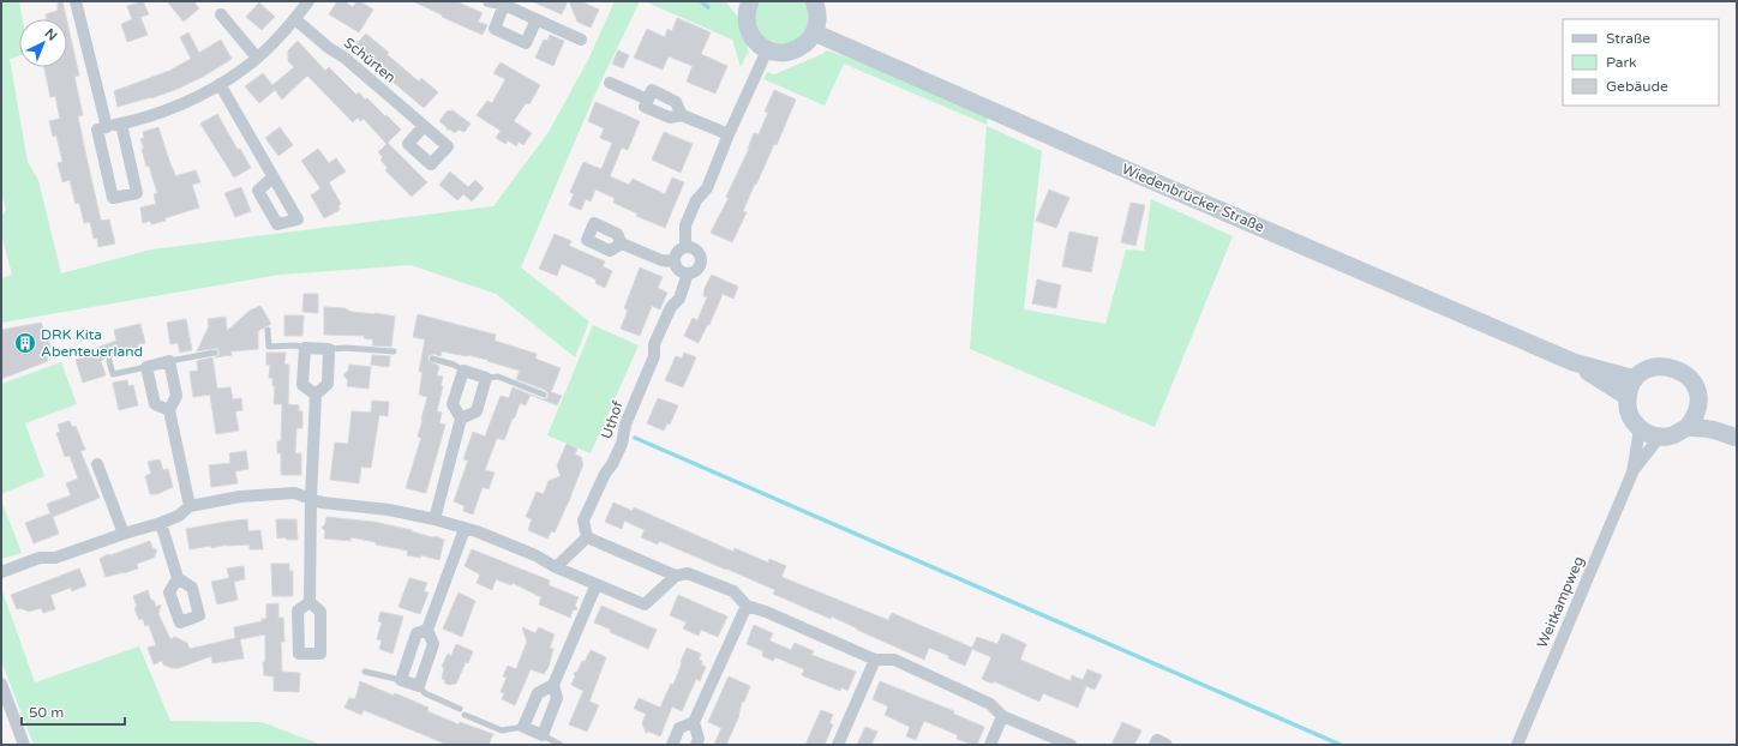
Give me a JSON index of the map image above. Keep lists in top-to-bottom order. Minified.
{"streets":{"street":["Schürten","Wiedenbrücker Straße","Uthof","Weitkampweg"]},"places":{"building":["DRK Kita Abenteuerland"]},"legend":["Straße","Park","Gebäude"],"scale_bar":"50 m","north":"top right"}
